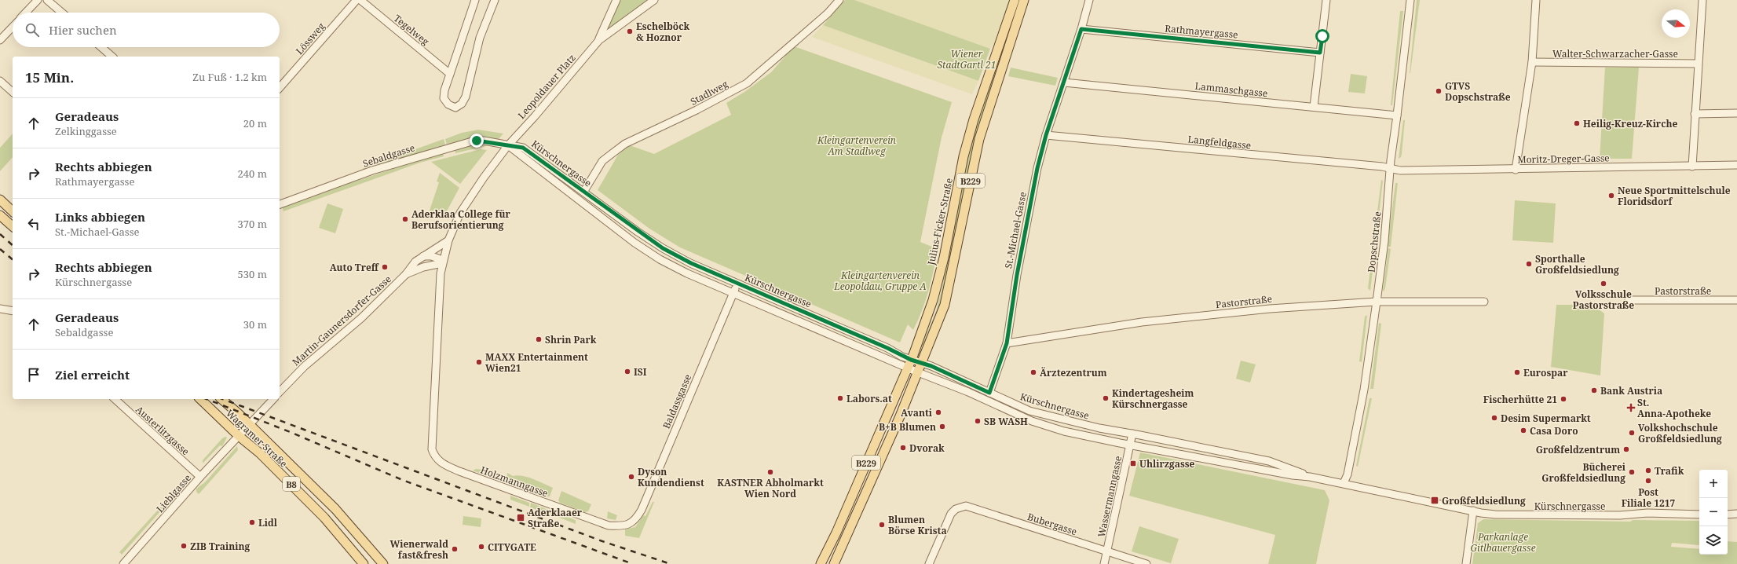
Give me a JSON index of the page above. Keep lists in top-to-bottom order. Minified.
{"streets":{"main road":["B229","Julius-Ficker-Straße","Wagramer Straße","B8"],"street":["Tegelweg","Rathmayergasse","Lössweg","Walter-Schwarzacher-Gasse","Leopoldauer Platz","Lammaschgasse","Stadlweg","Langfeldgasse","Sebaldgasse","Moritz-Dreger-Gasse","Kürschnergasse","St.-Michael-Gasse","Dopschstraße","Pastorstraße","Martin-Gaunersdorfer-Gasse","Baldassgasse","Austerlitzgasse","Holzmanngasse","Lieblgasse","Wassermanngasse","Bubergasse"]},"crossings":[["Rathmayergasse","St.-Michael-Gasse"],["Leopoldauer Platz","Sebaldgasse"],["Leopoldauer Platz","Kürschnergasse"],["Lammaschgasse","St.-Michael-Gasse"],["Lammaschgasse","Dopschstraße"],["Stadlweg","Kürschnergasse"],["Langfeldgasse","Moritz-Dreger-Gasse"],["Langfeldgasse","St.-Michael-Gasse"],["Langfeldgasse","Dopschstraße"],["Sebaldgasse","Kürschnergasse"],["Moritz-Dreger-Gasse","Dopschstraße"],["Kürschnergasse","B229"],["Kürschnergasse","Julius-Ficker-Straße"],["Kürschnergasse","St.-Michael-Gasse"],["Kürschnergasse","Dopschstraße"],["Kürschnergasse","Baldassgasse"],["Kürschnergasse","Wassermanngasse"],["St.-Michael-Gasse","Pastorstraße"],["Dopschstraße","Pastorstraße"],["Martin-Gaunersdorfer-Gasse","Holzmanngasse"],["Baldassgasse","Holzmanngasse"],["Austerlitzgasse","Lieblgasse"],["Wagramer Straße","Lieblgasse"],["Wassermanngasse","Bubergasse"]],"parks":["Wiener StadtGartl 21","Kleingartenverein Am Stadlweg","Kleingartenverein Leopoldau, Gruppe A","Parkanlage Gitlbauergasse"],"places":{"other":["Eschelböck & Hoznor","GTVS Dopschstraße","Heilig-Kreuz-Kirche","Neue Sportmittelschule Floridsdorf","Aderklaa College für Berufsorientierung","Sporthalle Großfeldsiedlung","Auto Treff","Volksschule Pastorstraße","Shrin Park","MAXX Entertainment Wien21","ISI","Ärztezentrum","Eurospar","Bank Austria","Labors.at","Kindertagesheim Kürschnergasse","Fischerhütte 21","Avanti","Desim Supermarkt","SB WASH","B+B Blumen","Casa Doro","Volkshochschule Großfeldsiedlung","Dvorak","Großfeldzentrum","Trafik","KASTNER Abholmarkt Wien Nord","Bücherei Großfeldsiedlung","Dyson Kundendienst","Post Filiale 1217","Lidl","Blumen Börse Krista","ZIB Training","CITYGATE","Wienerwald fast&fresh"],"health":["St. Anna-Apotheke"],"transit":["Uhlirzgasse","Großfeldsiedlung","Aderklaaer Straße"]},"north":"right","page":{"search":"Hier suchen","heading":["15 Min.","Zu Fuß · 1.2 km"],"list":[["Geradeaus","Zelkinggasse","20 m"],["Rechts abbiegen","Rathmayergasse","240 m"],["Links abbiegen","St.-Michael-Gasse","370 m"],["Rechts abbiegen","Kürschnergasse","530 m"],["Geradeaus","Sebaldgasse","30 m"],"Ziel erreicht"],"map_buttons":["+","−"]}}
